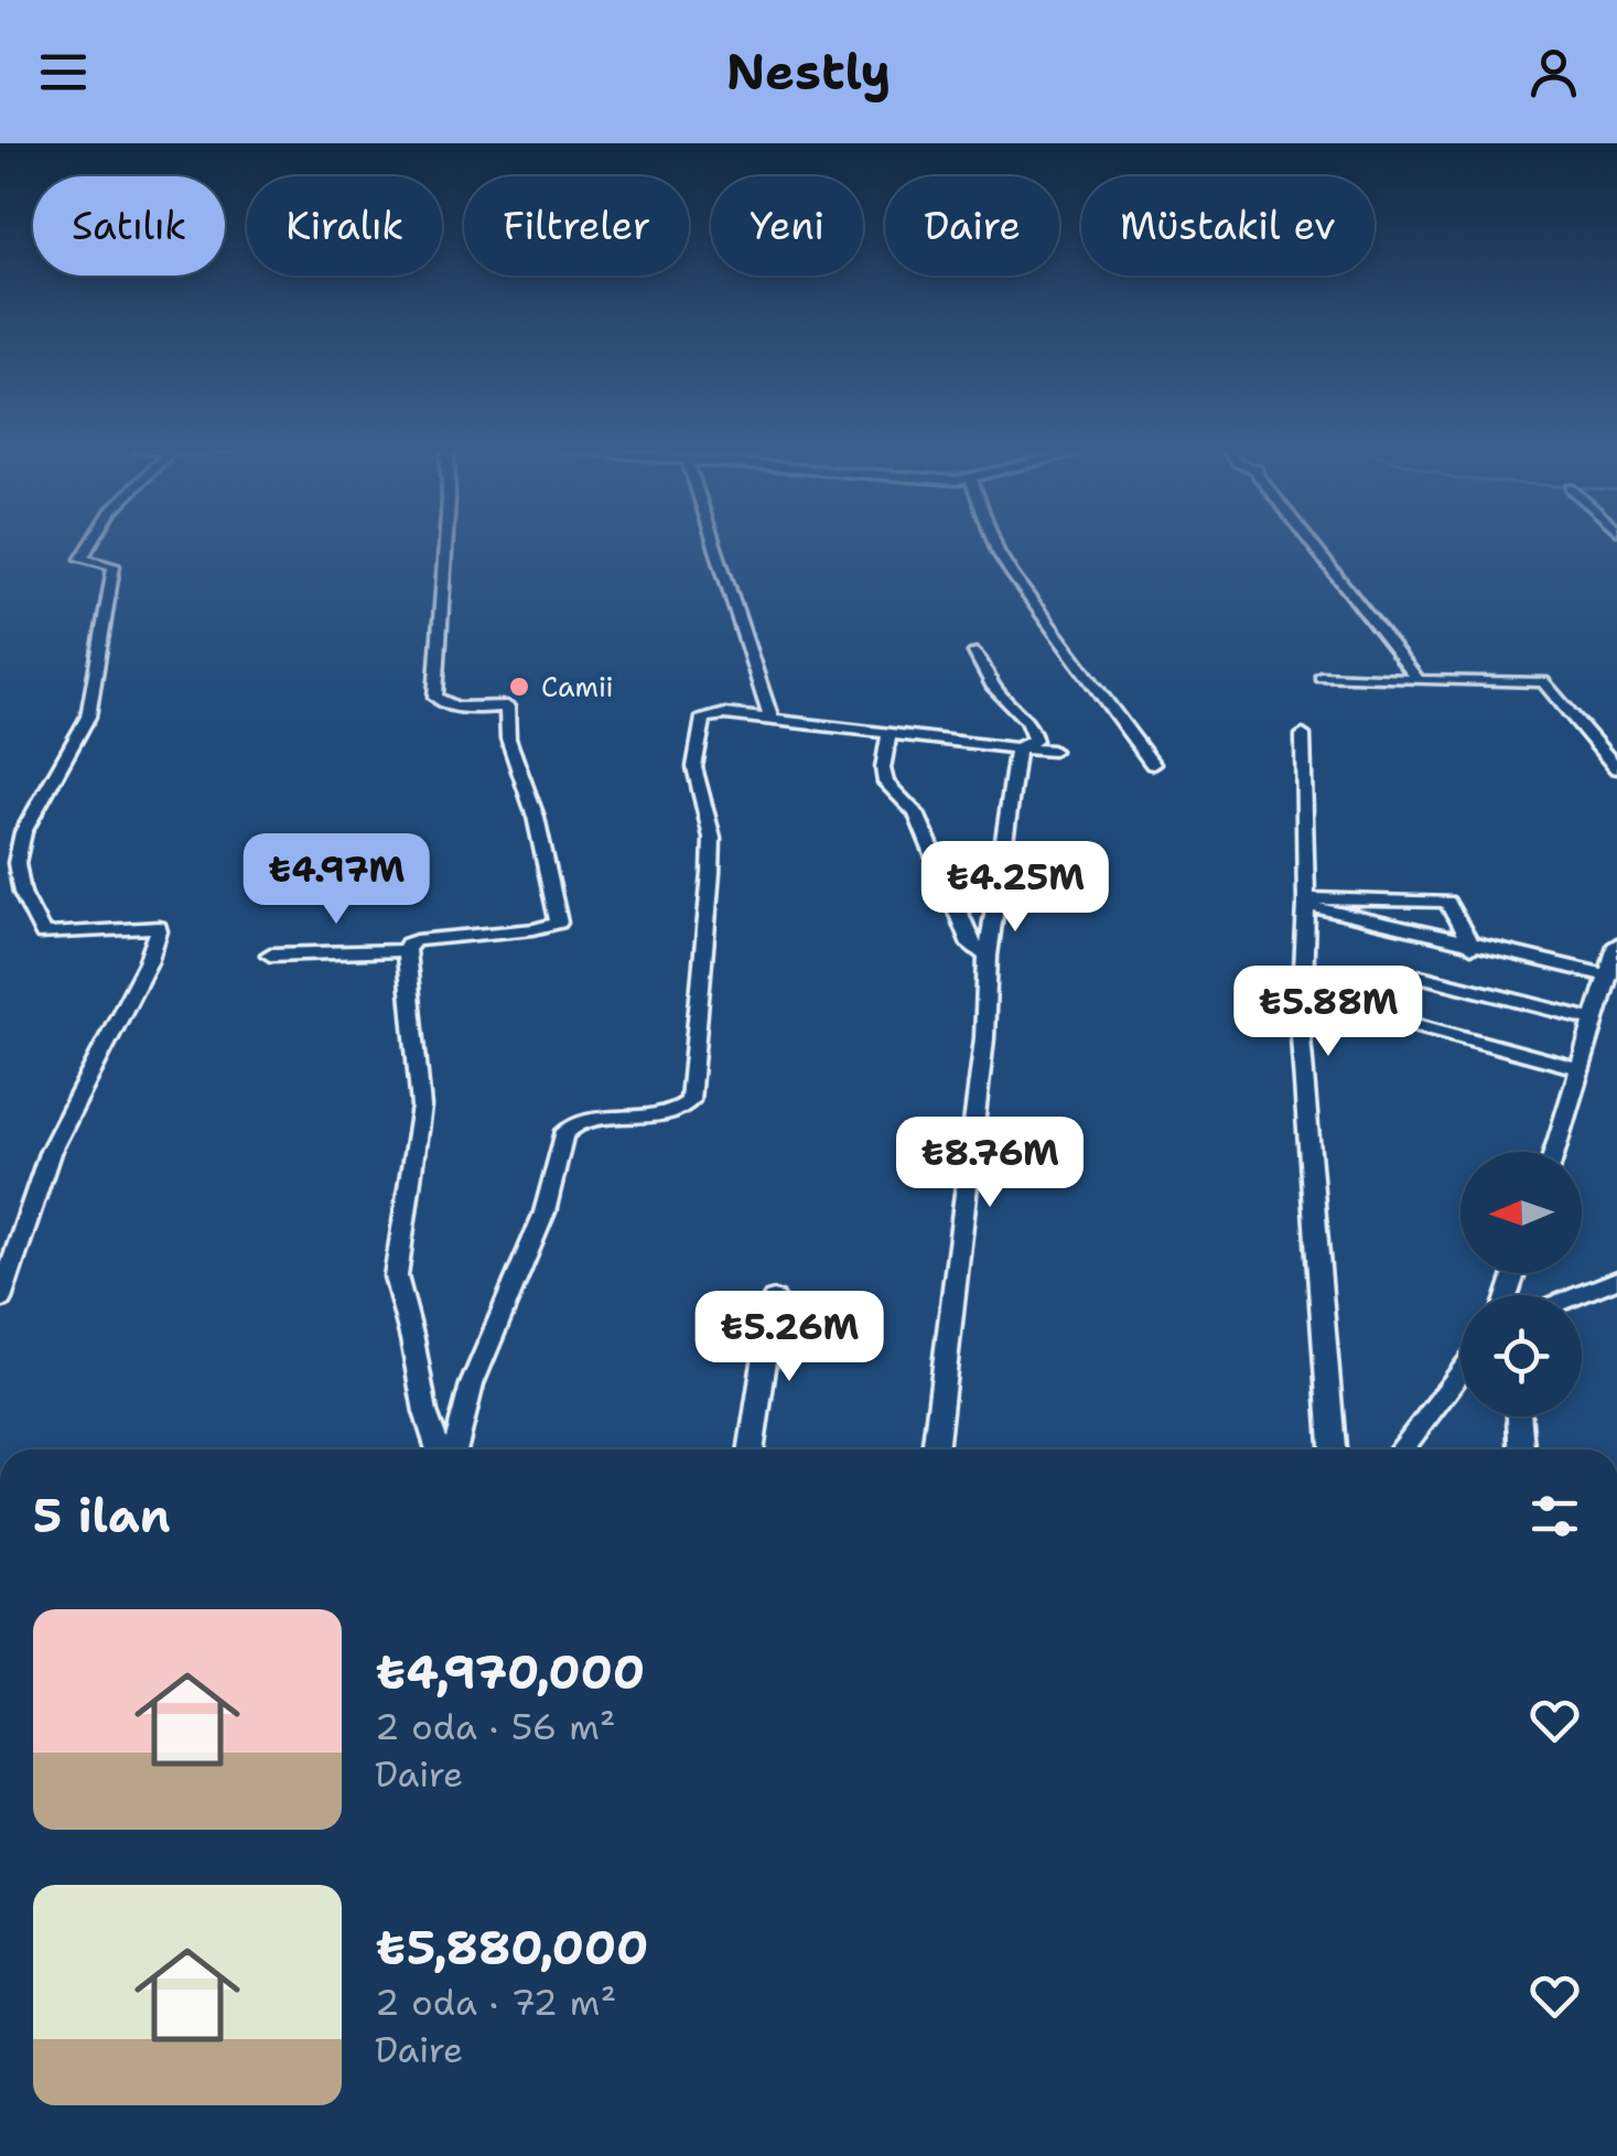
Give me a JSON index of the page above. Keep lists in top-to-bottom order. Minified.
{"places":["Camii"],"north":"left","page":{"header":"Nestly","chip":["Satılık","Kiralık","Filtreler","Yeni","Daire","Müstakil ev"],"price":["₺4.97M","₺4.25M","₺5.88M","₺8.76M","₺5.26M"],"heading":"5 ilan","list":[{"name":"₺4,970,000","note":"2 oda · 56 m² · Daire"},{"name":"₺5,880,000","note":"2 oda · 72 m² · Daire"}]}}
